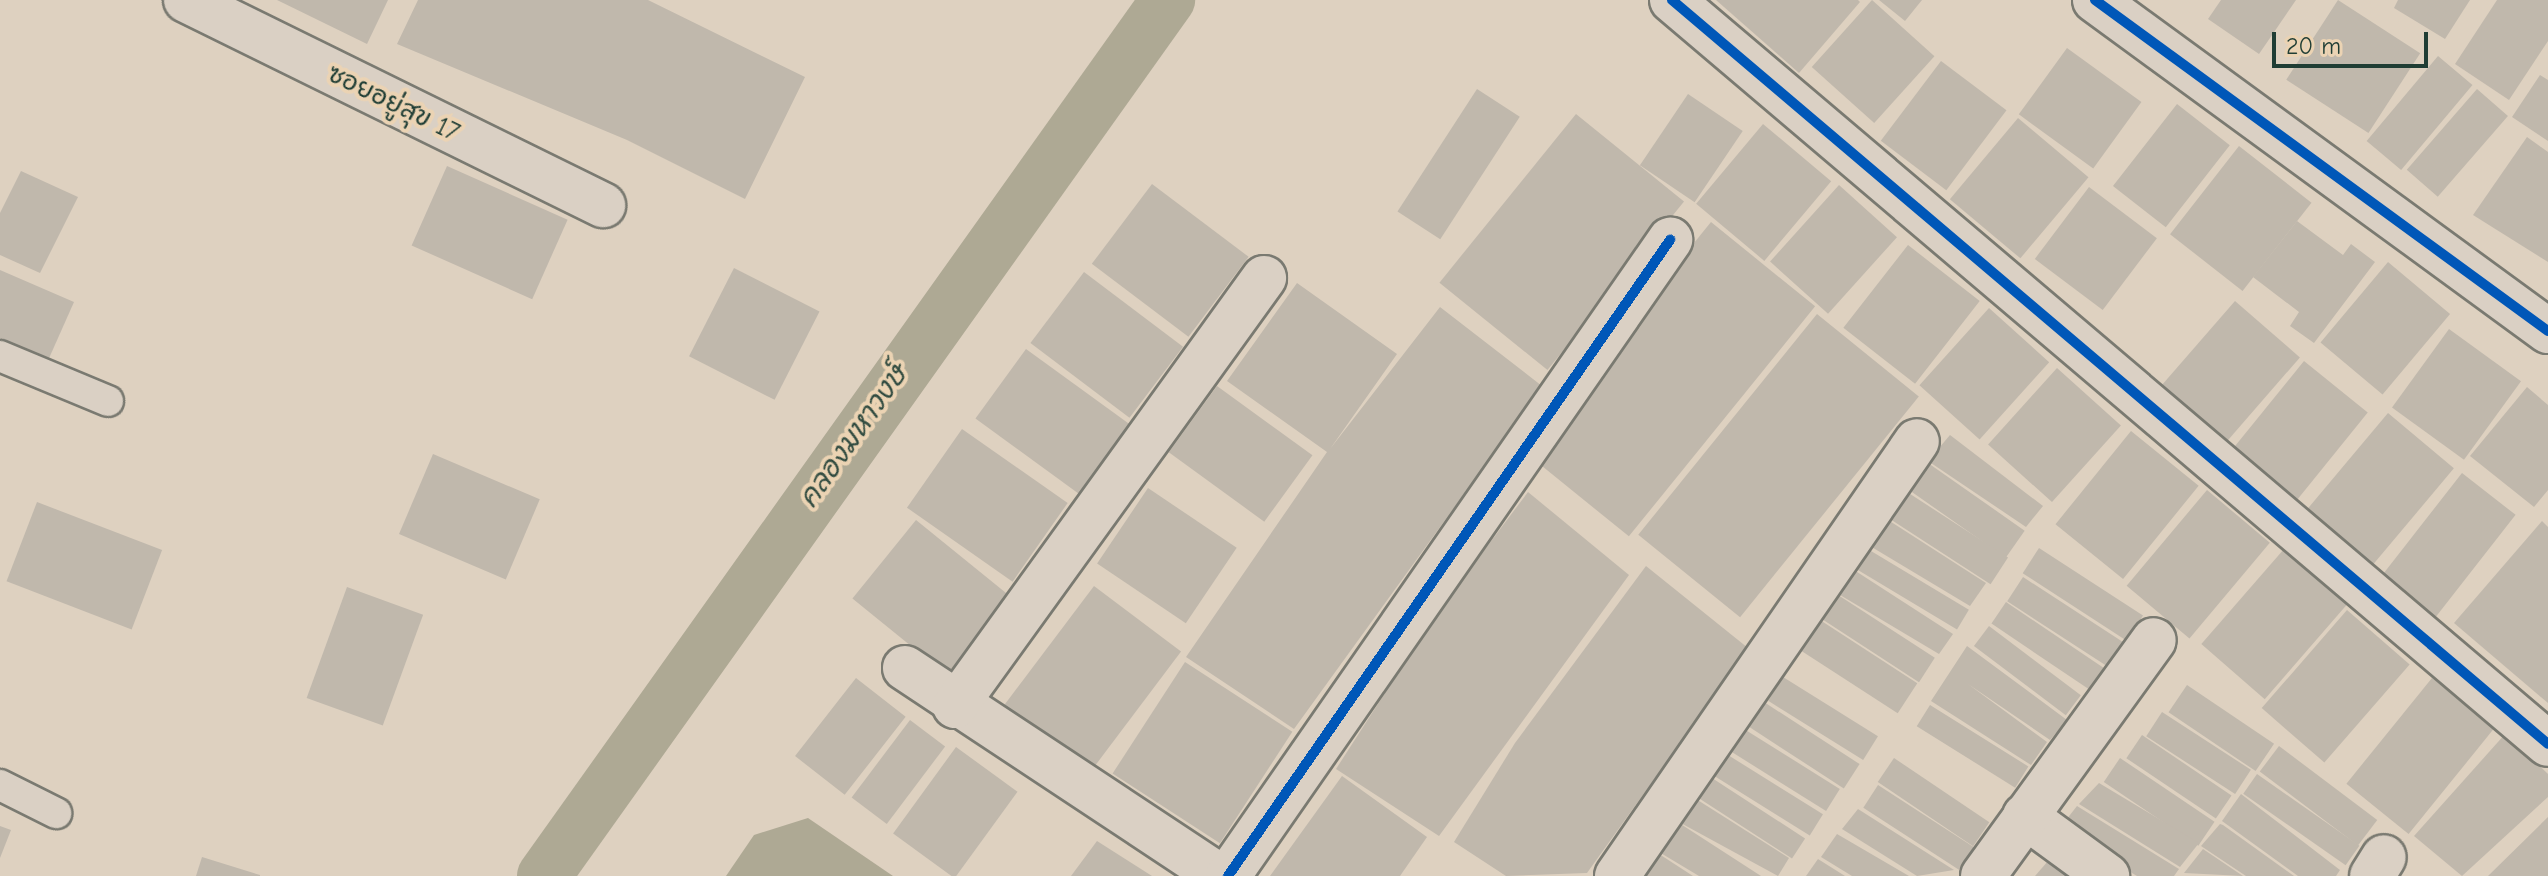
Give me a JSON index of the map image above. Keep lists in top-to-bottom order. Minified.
{"streets":{"street":["ซอยอยู่สุข 17"]},"water":["คลองมหาวงษ์"],"scale_bar":"20 m"}
